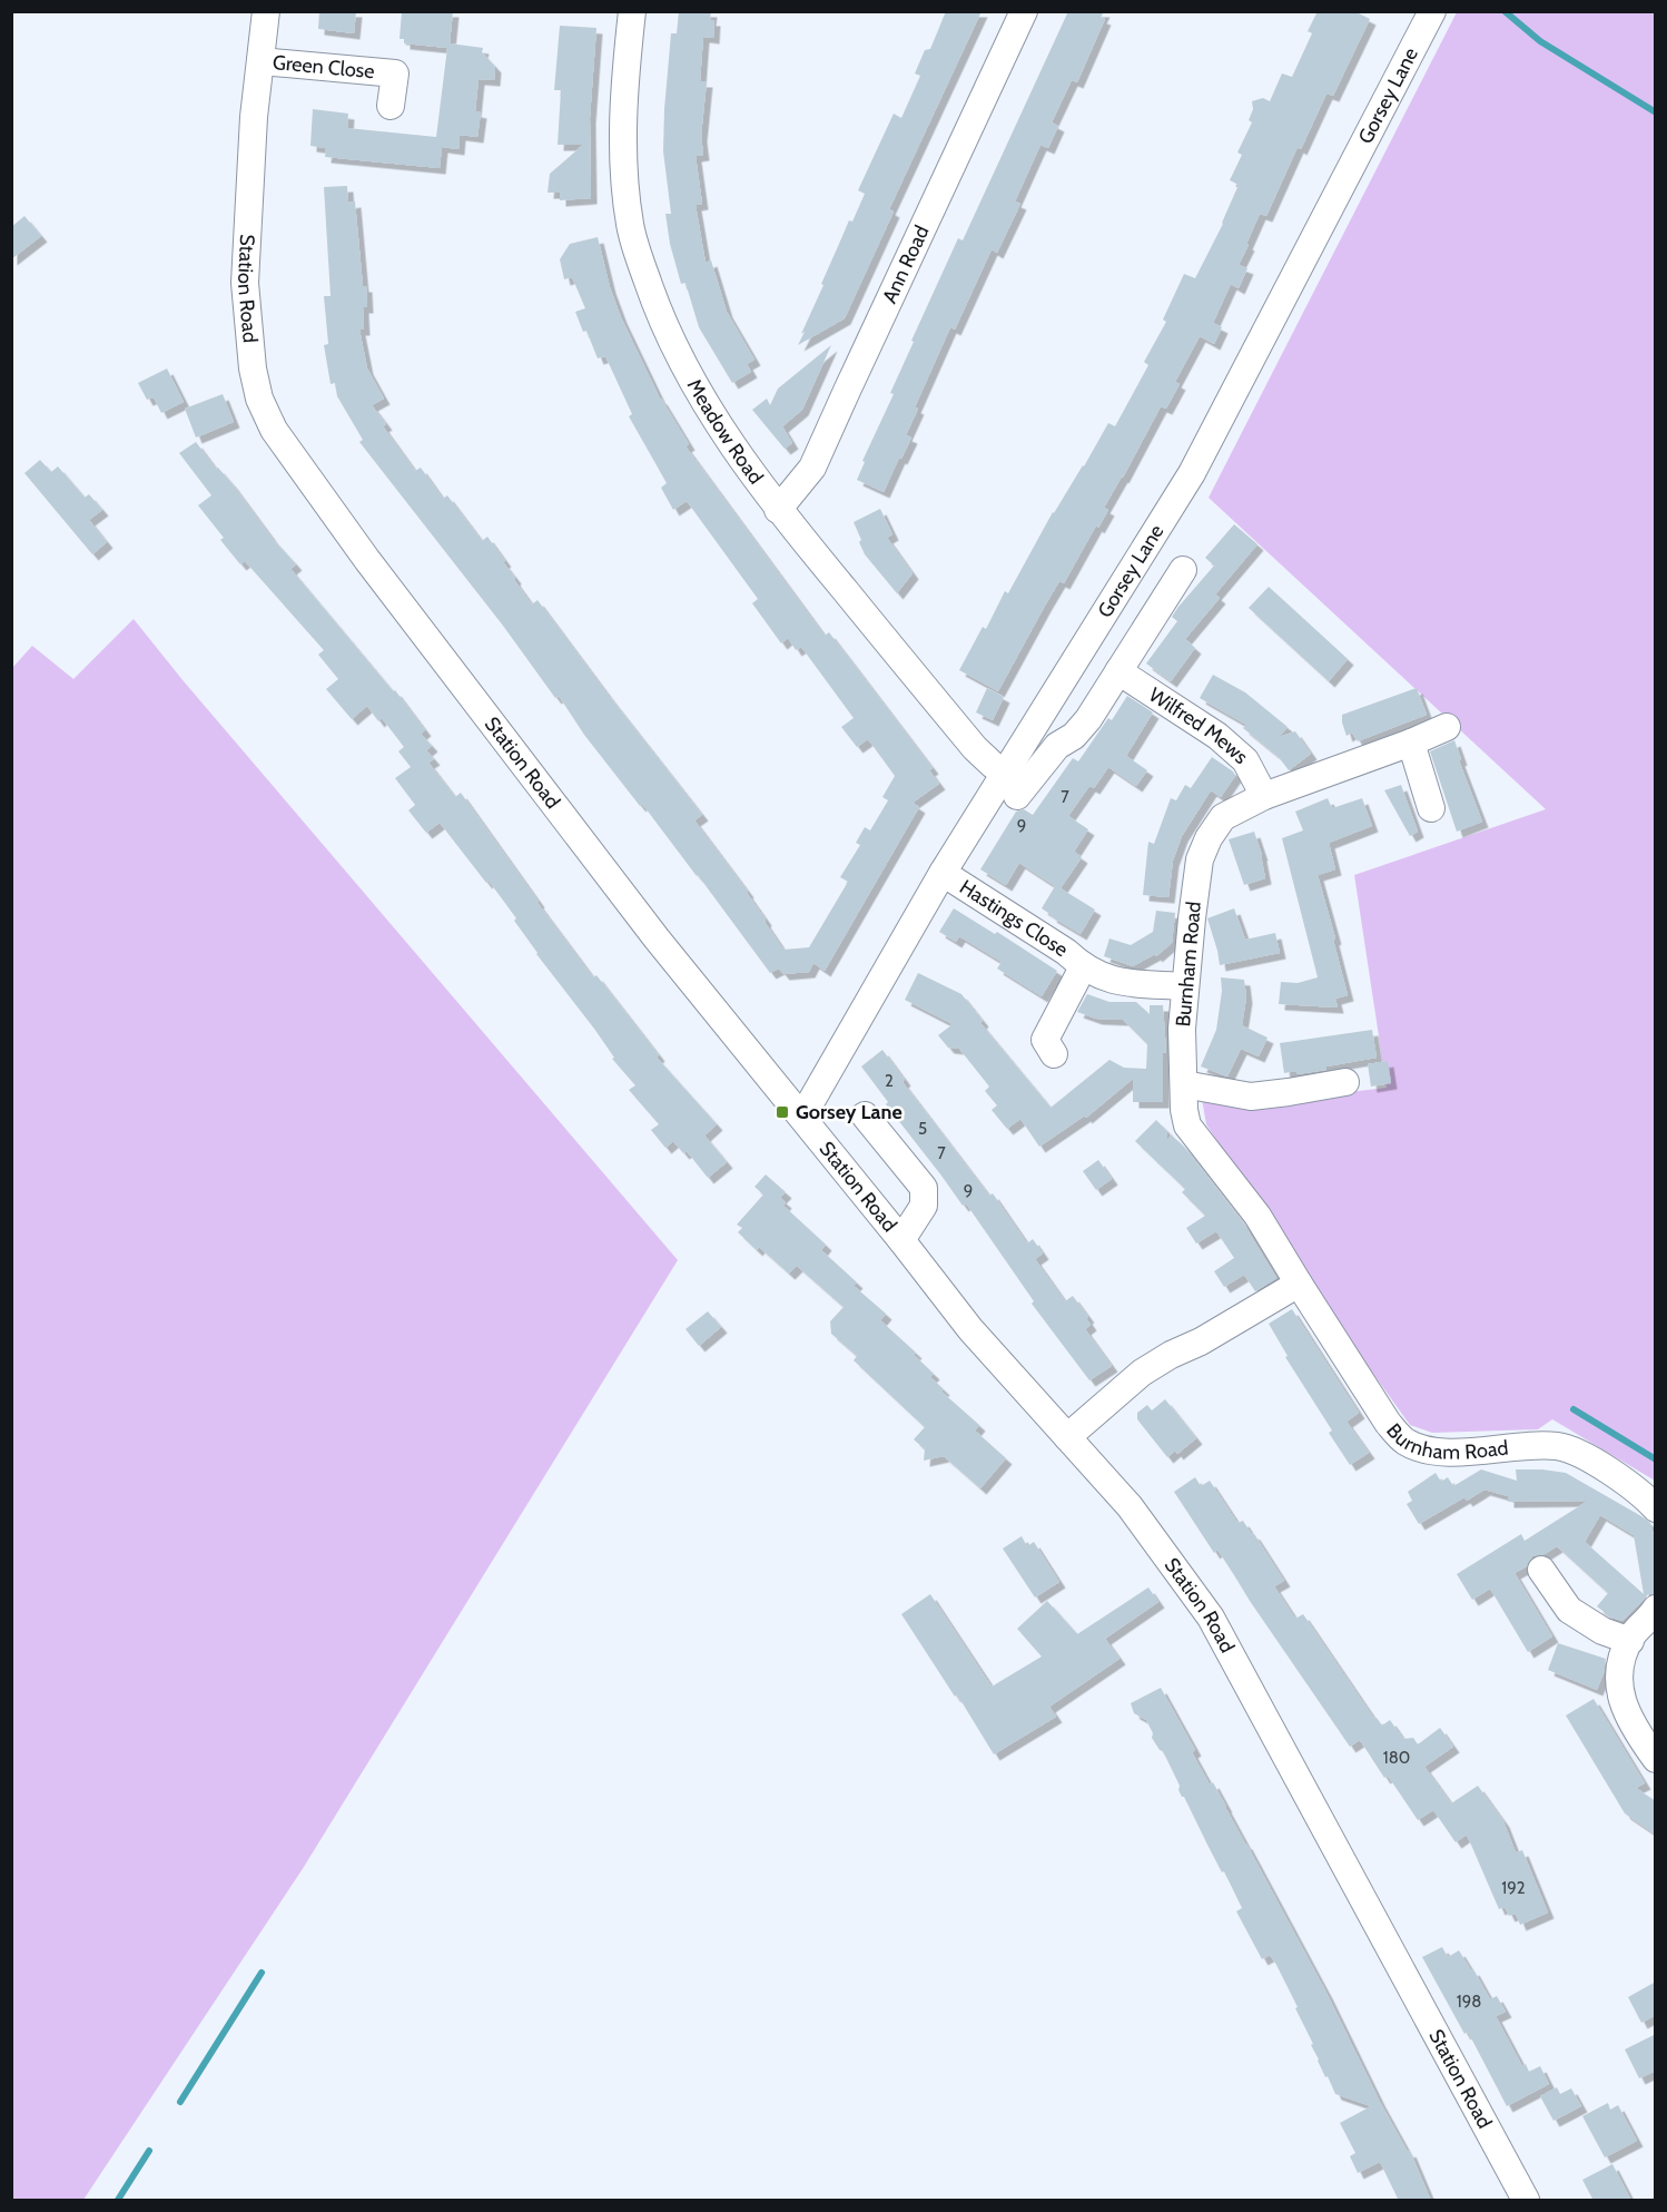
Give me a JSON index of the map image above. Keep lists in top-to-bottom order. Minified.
{"streets":{"street":["Green Close","Gorsey Lane","Ann Road","Station Road","Meadow Road","Wilfred Mews","Hastings Close","Burnham Road"]},"crossings":[["Green Close","Station Road"],["Gorsey Lane","Station Road"],["Gorsey Lane","Meadow Road"],["Gorsey Lane","Hastings Close"],["Ann Road","Meadow Road"],["Wilfred Mews","Burnham Road"],["Hastings Close","Burnham Road"]],"places":{"transit":["Gorsey Lane"]},"house_numbers":["7","9","2","5","7","9","180","192","198"]}
